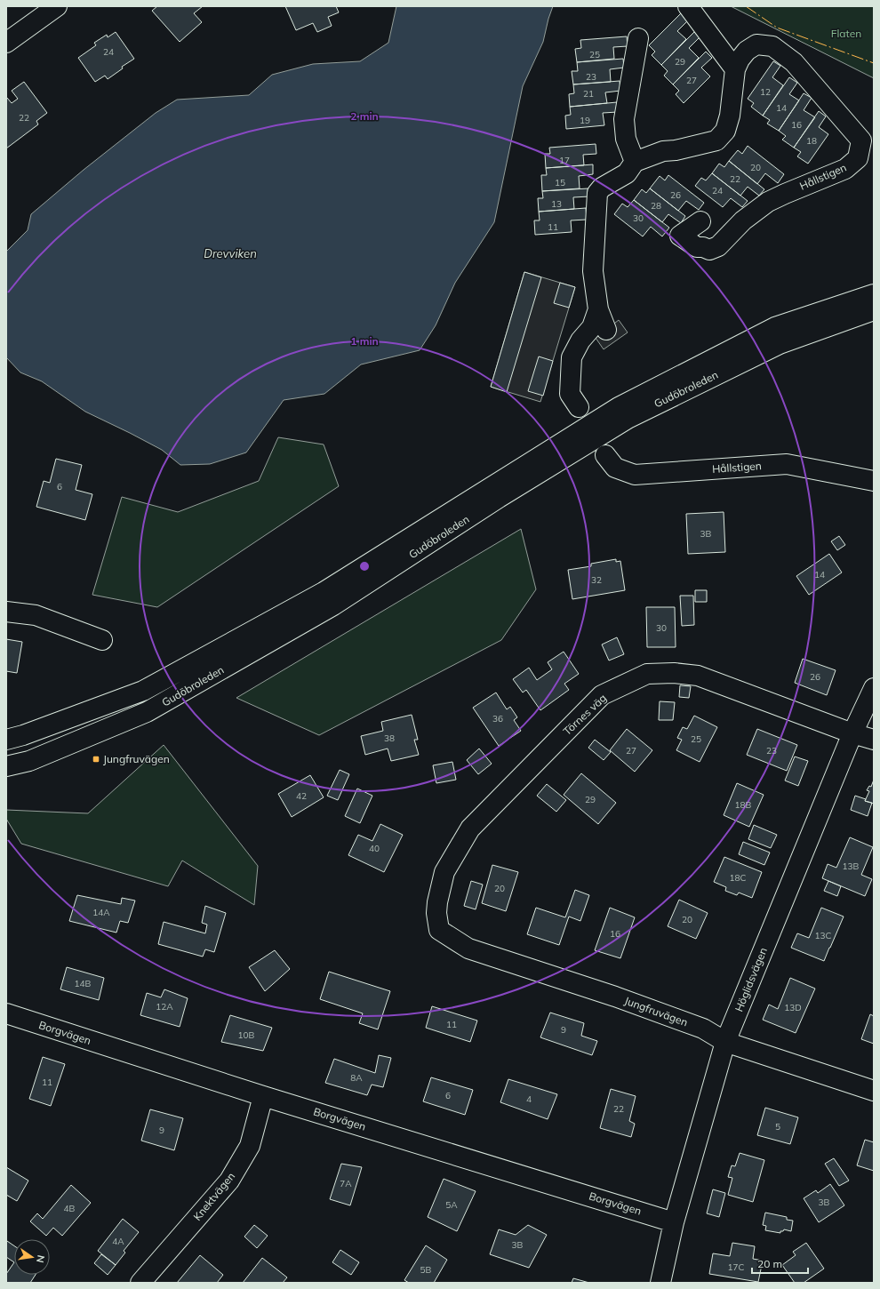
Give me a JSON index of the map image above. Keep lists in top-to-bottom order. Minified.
{"streets":{"street":["Hållstigen","Gudöbroleden","Törnes väg","Höglidsvägen","Jungfruvägen","Borgvägen","Knektvägen"]},"crossings":[["Törnes väg","Höglidsvägen"],["Törnes väg","Jungfruvägen"],["Höglidsvägen","Jungfruvägen"],["Höglidsvägen","Borgvägen"],["Borgvägen","Knektvägen"]],"water":["Drevviken"],"parks":["Flaten"],"places":{"transit":["Jungfruvägen"]},"house_numbers":["24","25","29","23","27","12","21","14","22","19","16","18","17","20","22","15","24","26","13","28","30","11","6","3B","14","32","30","26","36","38","25","27","23","42","29","18B","40","13B","18C","20","14A","20","16","13C","14B","12A","13D","11","9","10B","8A","11","6","4","22","5","9","7A","3B","5A","4B","4A","3B","17C","5B"],"scale_bar":"20 m","north":"right","rings":["2 min","1 min"]}
